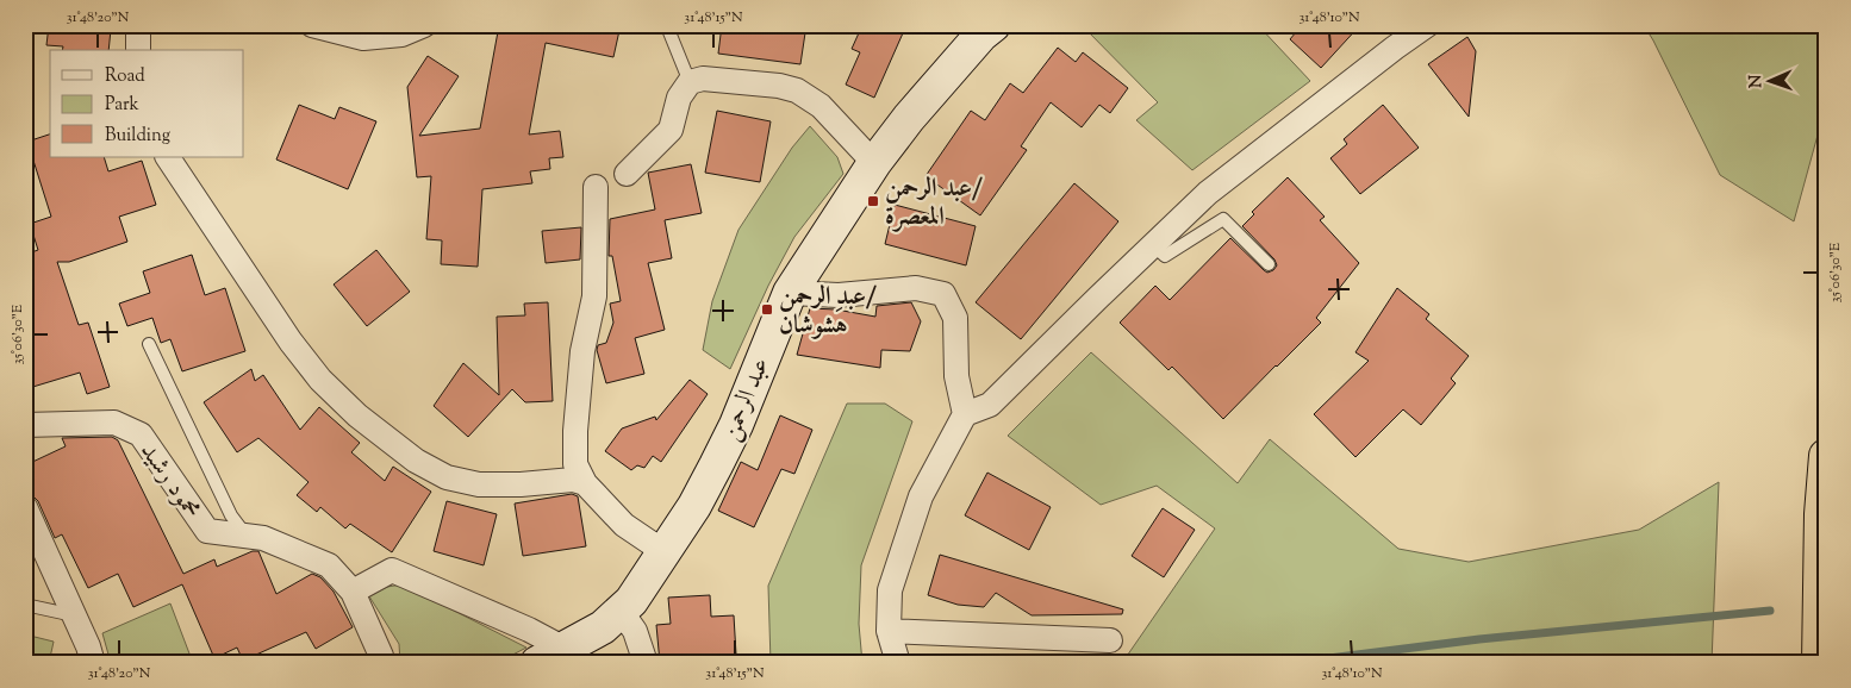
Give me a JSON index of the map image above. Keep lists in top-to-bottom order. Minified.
{"streets":{"street":["عبد الرحمن","محمود رشيد"]},"places":{"transit":["عبد الرحمن/ المعصرة","عبد الرحمن/ هَشوشان"]},"legend":["Road","Park","Building"],"north":"left","coordinates":["31°48'20\"N","31°48'15\"N","31°48'10\"N","35°06'30\"E"]}
